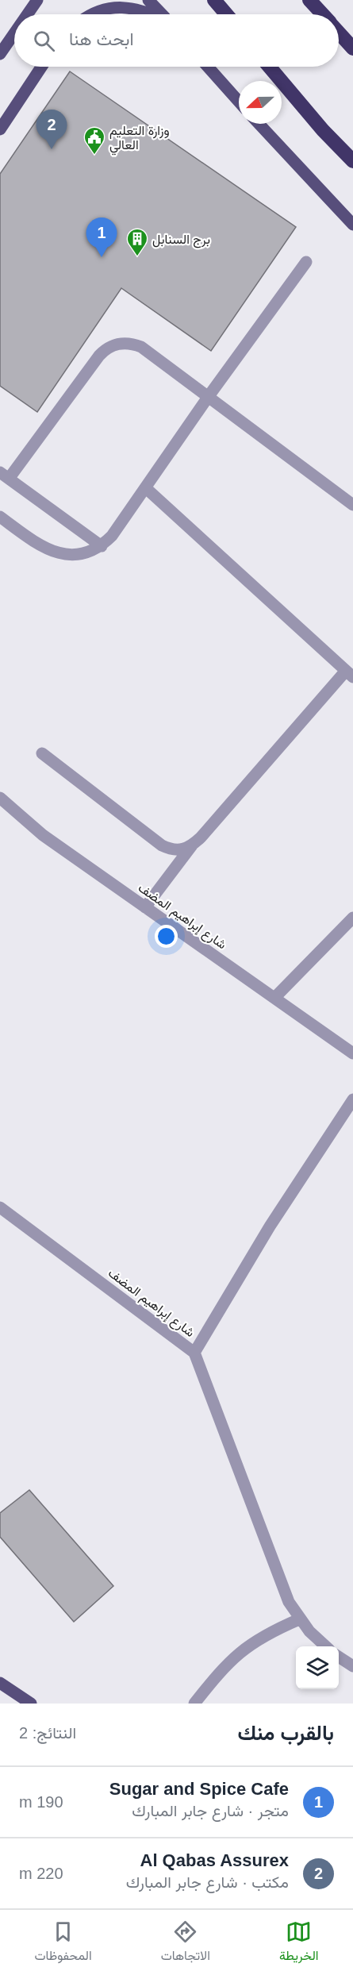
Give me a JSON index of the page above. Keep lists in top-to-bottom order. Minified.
{"streets":{"street":["شارع إبراهيم المضف"]},"places":{"public building":["وزارة التعليم العالي"],"building":["برج السنابل"]},"north":"left","page":{"search":"ابحث هنا","pins":["2","1"],"heading":["بالقرب منك","النتائج: 2"],"list":[{"mark":"1","name":"Sugar and Spice Cafe","note":"متجر · شارع جابر المبارك","value":"190 m"},{"mark":"2","name":"Al Qabas Assurex","note":"مكتب · شارع جابر المبارك","value":"220 m"}],"nav":["الخريطة","الاتجاهات","المحفوظات"]}}
